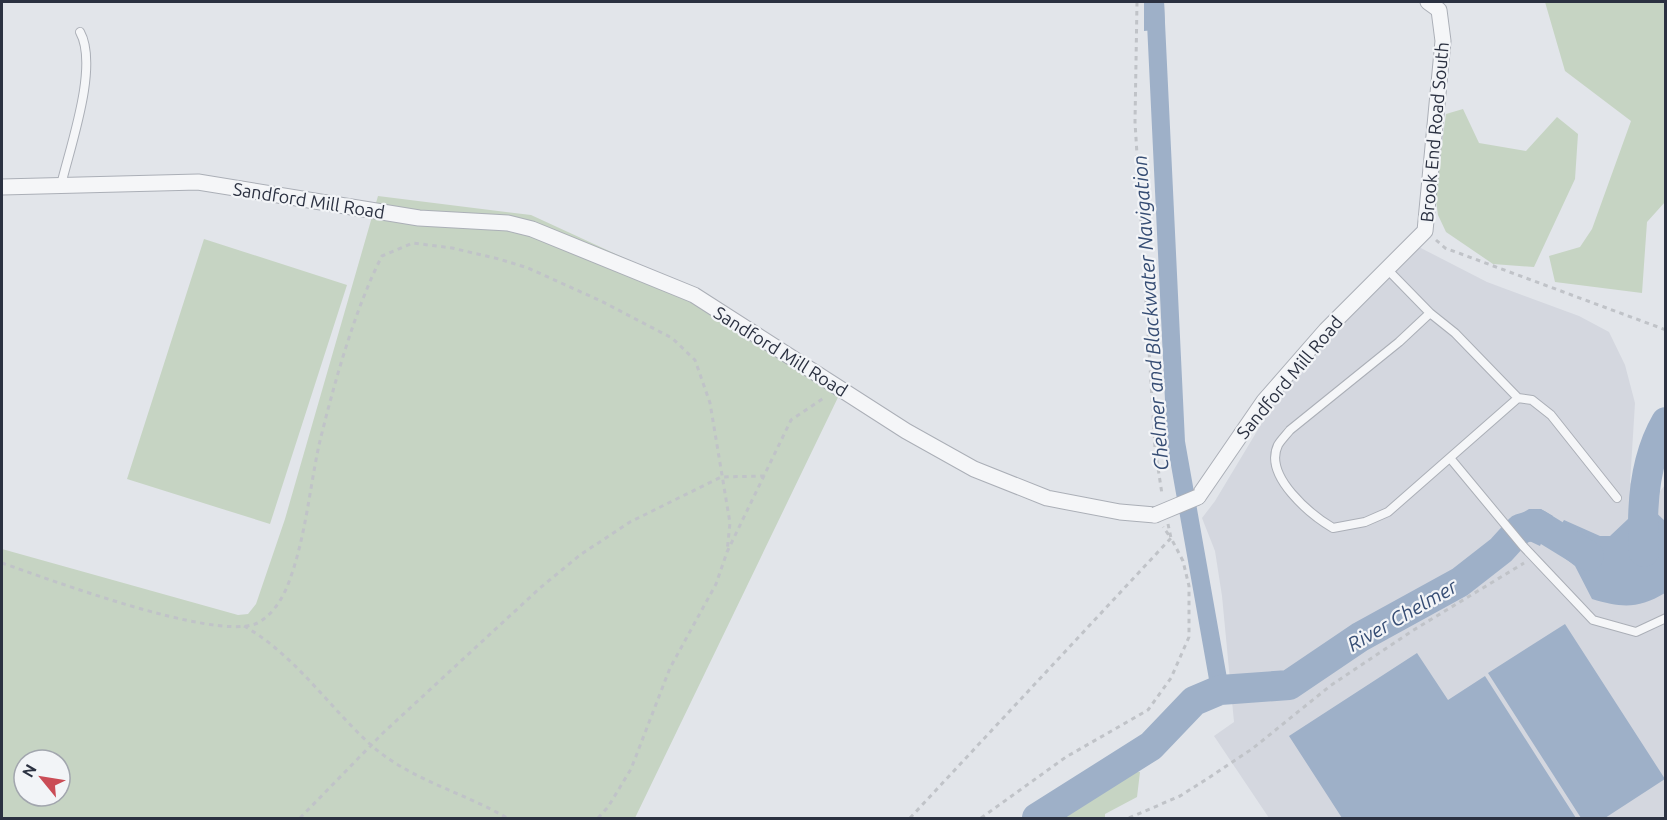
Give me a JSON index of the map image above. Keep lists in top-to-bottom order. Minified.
{"streets":{"street":["Brook End Road South","Sandford Mill Road"]},"crossings":[["Brook End Road South","Sandford Mill Road"]],"water":["Chelmer and Blackwater Navigation","River Chelmer"],"north":"top left"}
